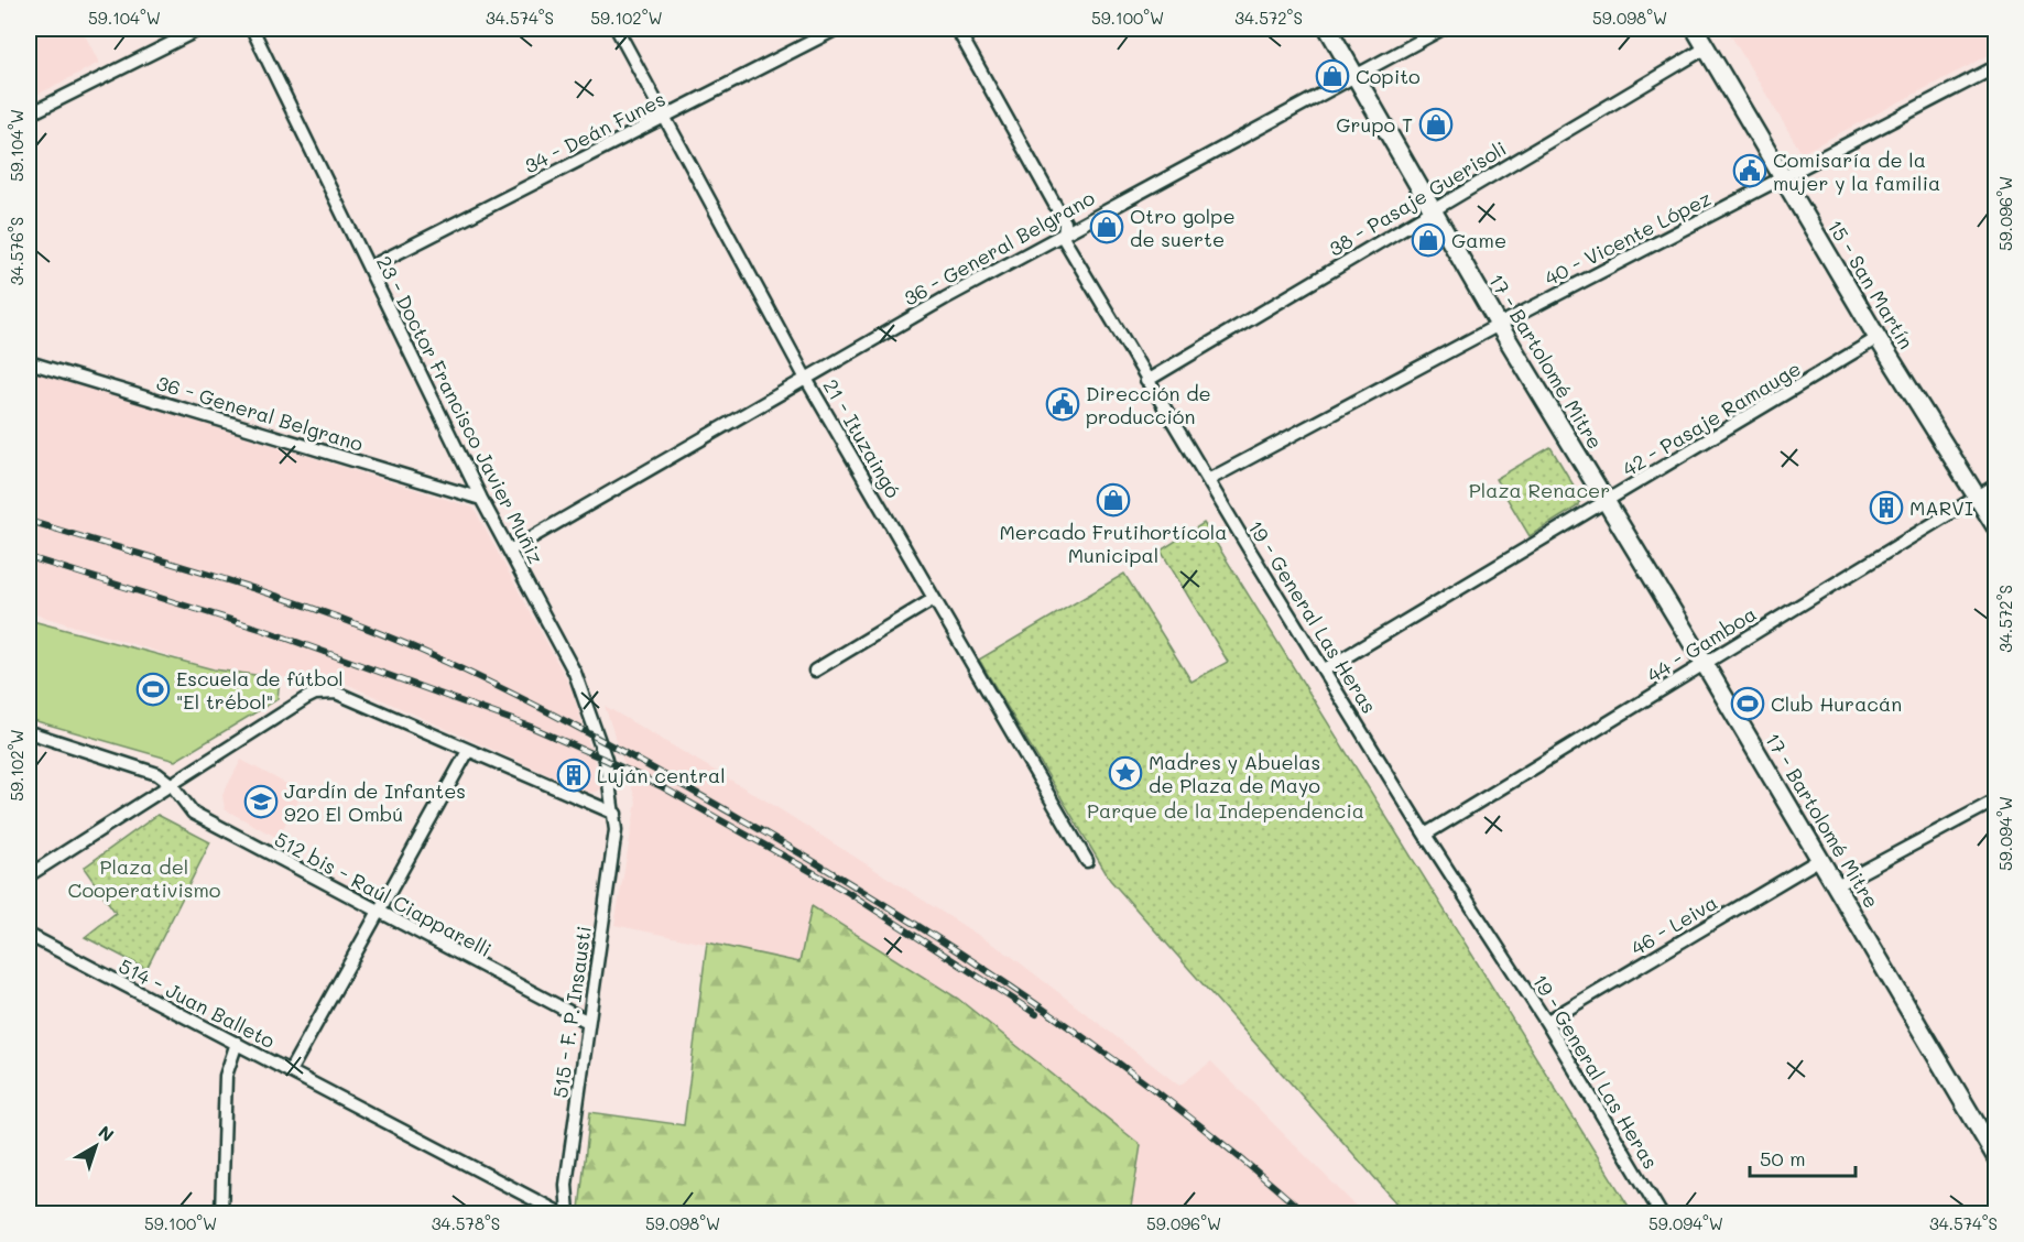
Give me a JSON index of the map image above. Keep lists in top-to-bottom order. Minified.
{"streets":{"street":["34 - Deán Funes","38 - Pasaje Guerisoli","40 - Vicente López","36 - General Belgrano","15 - San Martín","17 - Bartolomé Mitre","23 - Doctor Francisco Javier Muñiz","42 - Pasaje Ramauge","21 - Ituzaingó","19 - General Las Heras","44 - Gamboa","512 bis - Raúl Ciapparelli","46 - Leiva","514 - Juan Balleto","515 - F. P. Insausti"]},"crossings":[["34 - Deán Funes","23 - Doctor Francisco Javier Muñiz"],["34 - Deán Funes","21 - Ituzaingó"],["38 - Pasaje Guerisoli","15 - San Martín"],["38 - Pasaje Guerisoli","17 - Bartolomé Mitre"],["38 - Pasaje Guerisoli","19 - General Las Heras"],["40 - Vicente López","15 - San Martín"],["40 - Vicente López","17 - Bartolomé Mitre"],["40 - Vicente López","19 - General Las Heras"],["36 - General Belgrano","17 - Bartolomé Mitre"],["36 - General Belgrano","23 - Doctor Francisco Javier Muñiz"],["36 - General Belgrano","21 - Ituzaingó"],["36 - General Belgrano","19 - General Las Heras"],["15 - San Martín","42 - Pasaje Ramauge"],["15 - San Martín","44 - Gamboa"],["17 - Bartolomé Mitre","42 - Pasaje Ramauge"],["17 - Bartolomé Mitre","44 - Gamboa"],["17 - Bartolomé Mitre","46 - Leiva"],["23 - Doctor Francisco Javier Muñiz","515 - F. P. Insausti"],["42 - Pasaje Ramauge","19 - General Las Heras"],["19 - General Las Heras","44 - Gamboa"],["19 - General Las Heras","46 - Leiva"],["512 bis - Raúl Ciapparelli","515 - F. P. Insausti"]],"parks":["Plaza Renacer","Parque de la Independencia","Plaza del Cooperativismo"],"places":{"shop":["Copito","Grupo T","Otro golpe de suerte","Game","Mercado Frutihortícola Municipal"],"public building":["Comisaría de la mujer y la familia","Dirección de producción"],"building":["MARVI","Luján central"],"sports":["Escuela de fútbol \"El trébol\"","Club Huracán"],"place":["Madres y Abuelas de Plaza de Mayo"],"school or university":["Jardín de Infantes 920 El Ombú"]},"scale_bar":"50 m","north":"top right","coordinates":["59.104°W","34.574°S","59.102°W","59.100°W","34.572°S","59.098°W","59.096°W","34.576°S","59.094°W","34.578°S"]}
